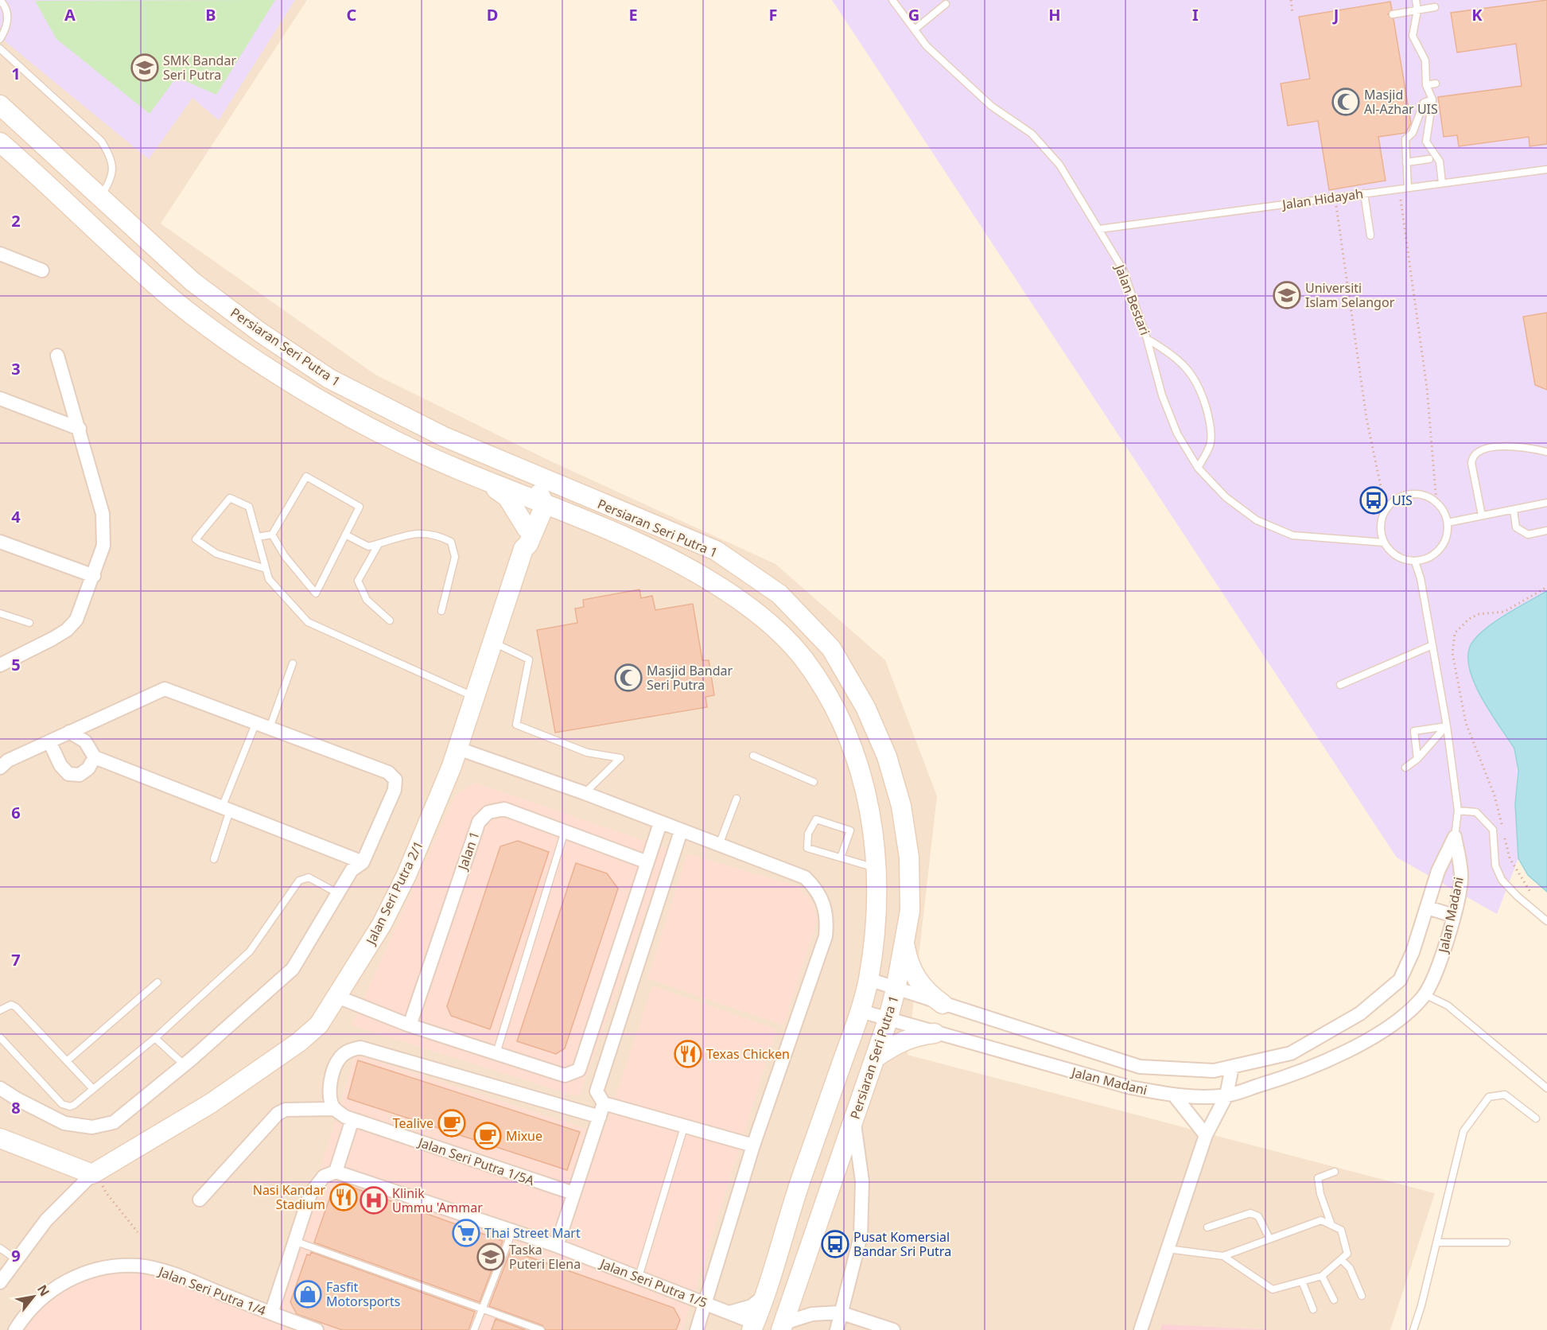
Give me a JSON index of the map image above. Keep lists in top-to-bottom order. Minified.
{"streets":{"street":["Persiaran Seri Putra 1","Jalan 1","Jalan Seri Putra 2/1","Jalan Madani","Jalan Seri Putra 1/5A","Jalan Seri Putra 1/5","Jalan Seri Putra 1/4"],"lane":["Jalan Hidayah","Jalan Bestari"]},"crossings":[["Jalan Hidayah","Jalan Bestari"],["Persiaran Seri Putra 1","Jalan Seri Putra 2/1"],["Persiaran Seri Putra 1","Jalan Madani"],["Persiaran Seri Putra 1","Jalan Seri Putra 1/5"]],"places":{"school or university":["SMK Bandar Seri Putra","Universiti Islam Selangor","Taska Puteri Elena"],"mosque":["Masjid Al-Azhar UIS","Masjid Bandar Seri Putra"],"bus stop":["UIS","Pusat Komersial Bandar Sri Putra"],"restaurant":["Texas Chicken","Nasi Kandar Stadium"],"cafe":["Tealive","Mixue"],"hospital":["Klinik Ummu 'Ammar"],"supermarket":["Thai Street Mart"],"shop":["Fasfit Motorsports"]},"north":"top right","grid":{"columns":["A","B","C","D","E","F","G","H","I","J","K"],"rows":["1","2","3","4","5","6","7","8","9"]}}
